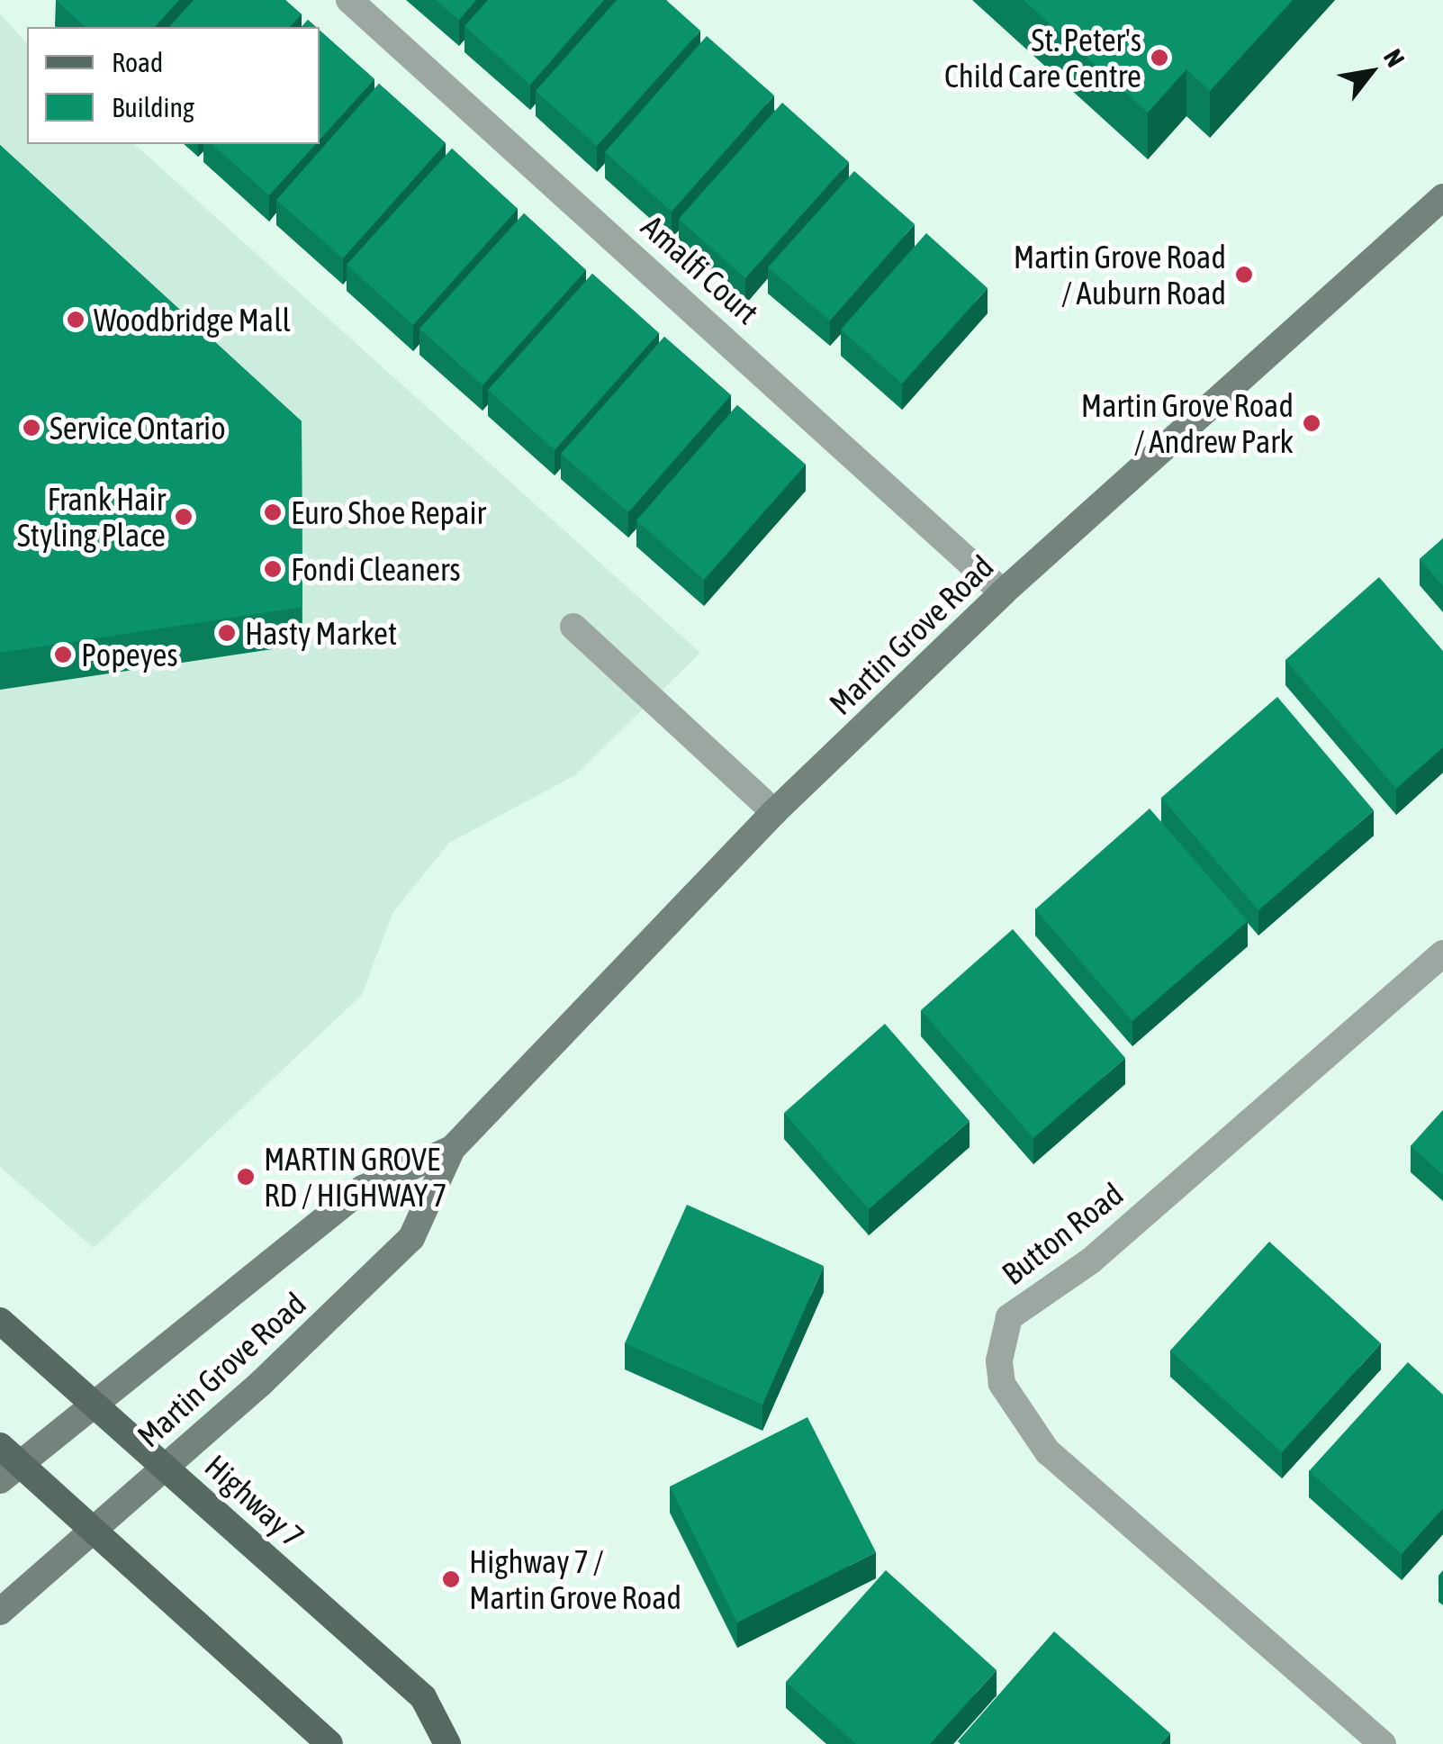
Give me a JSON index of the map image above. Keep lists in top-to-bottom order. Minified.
{"streets":{"main road":["Highway 7"],"street":["Amalfi Court","Martin Grove Road","Button Road"]},"crossings":[["Amalfi Court","Martin Grove Road"],["Martin Grove Road","Highway 7"]],"places":["St. Peter's Child Care Centre","Martin Grove Road / Auburn Road","Woodbridge Mall","Martin Grove Road / Andrew Park","Service Ontario","Euro Shoe Repair","Frank Hair Styling Place","Fondi Cleaners","Hasty Market","Popeyes","MARTIN GROVE RD / HIGHWAY 7","Highway 7 / Martin Grove Road"],"legend":["Road","Building"],"north":"top right"}
